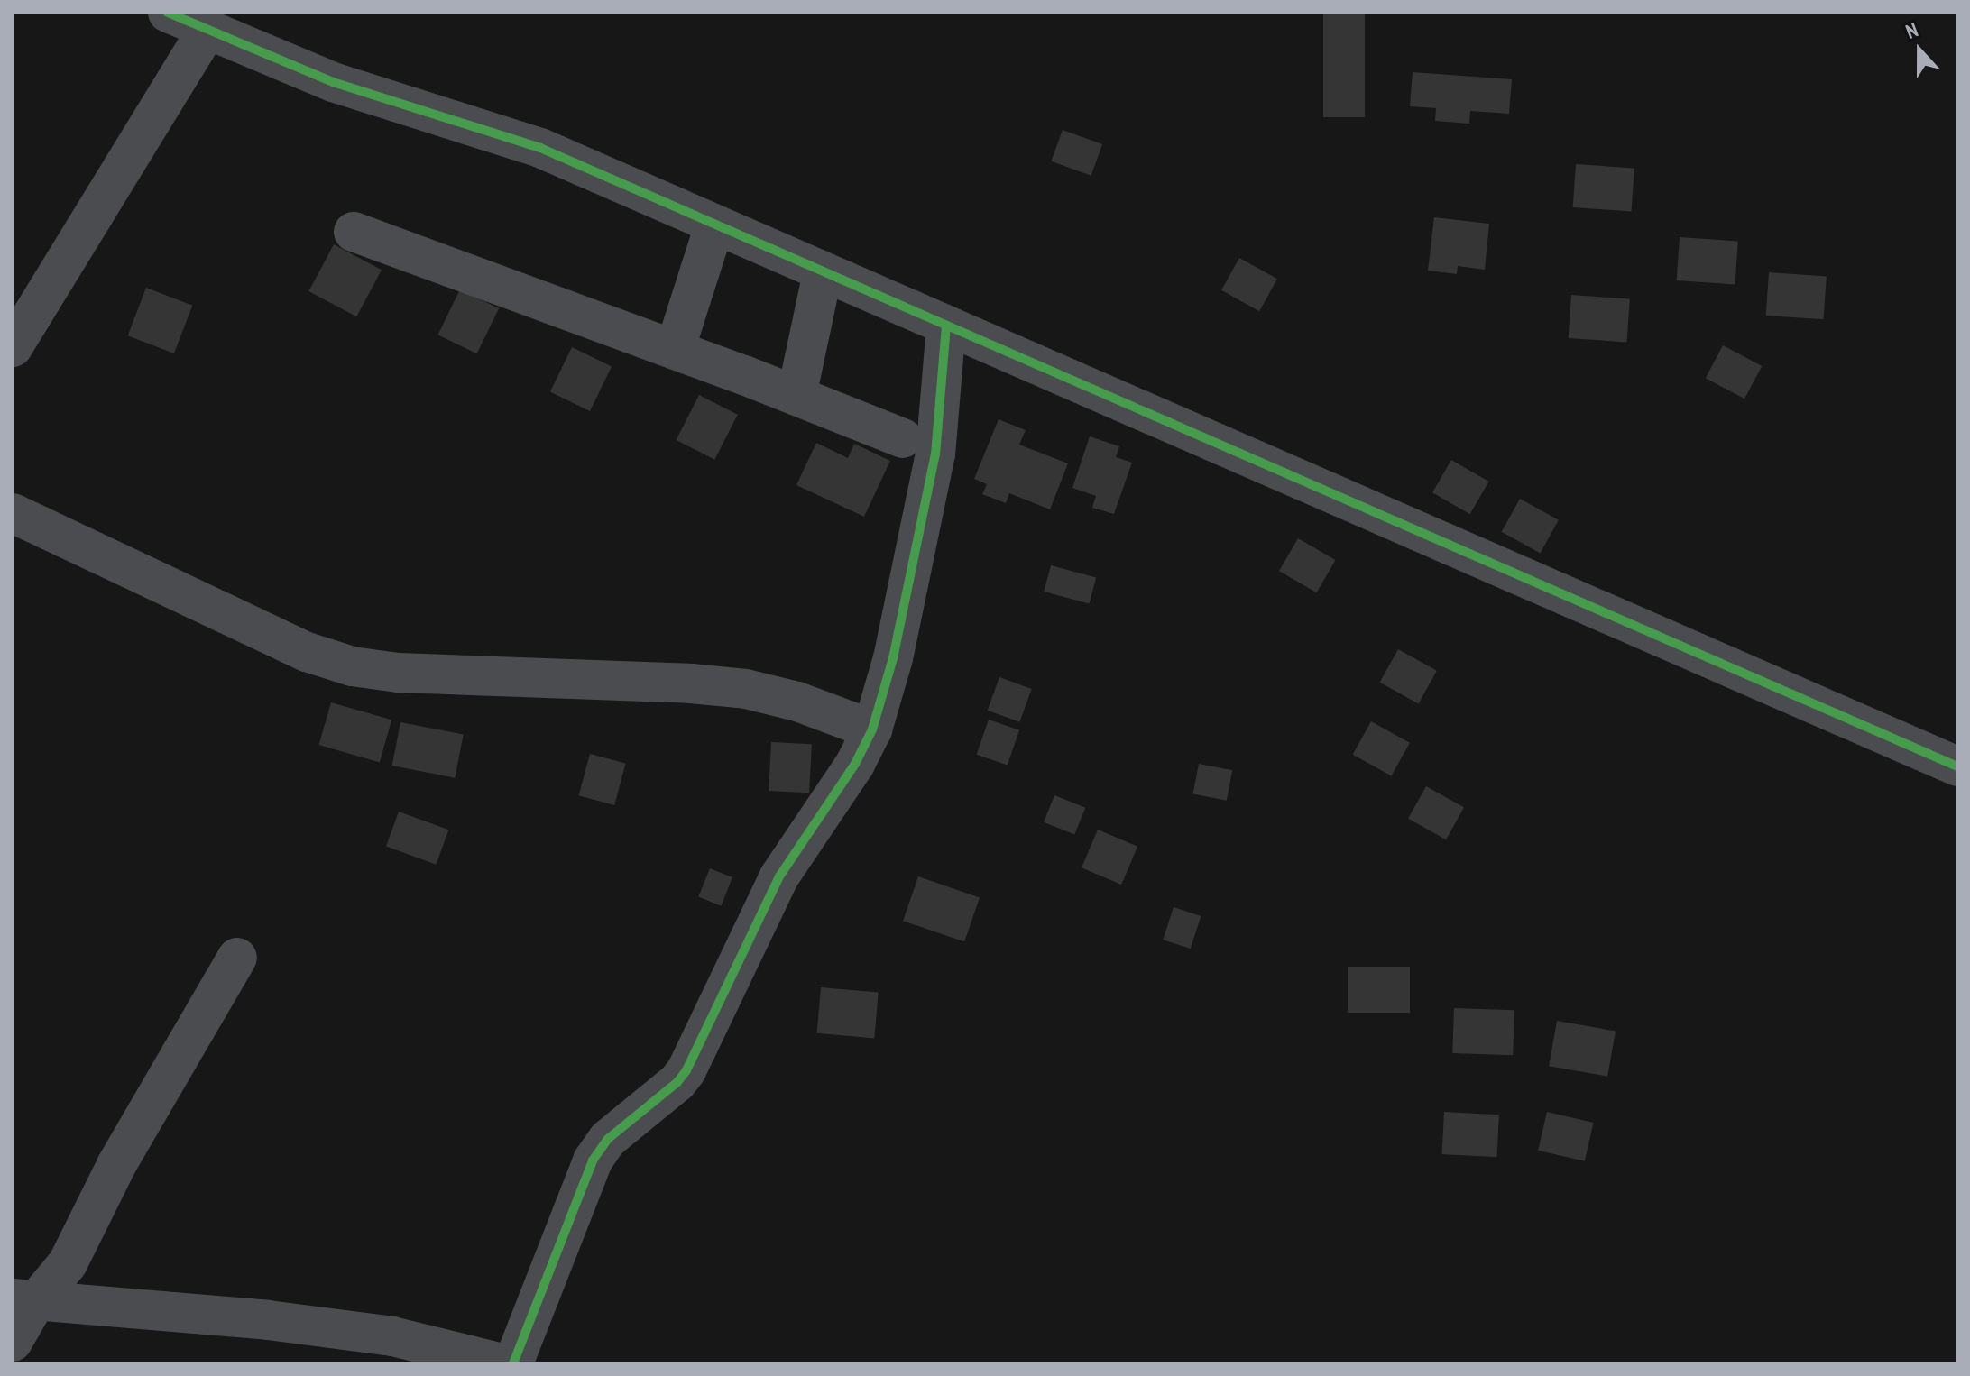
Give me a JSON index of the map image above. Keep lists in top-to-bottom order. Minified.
{"north":"top"}
